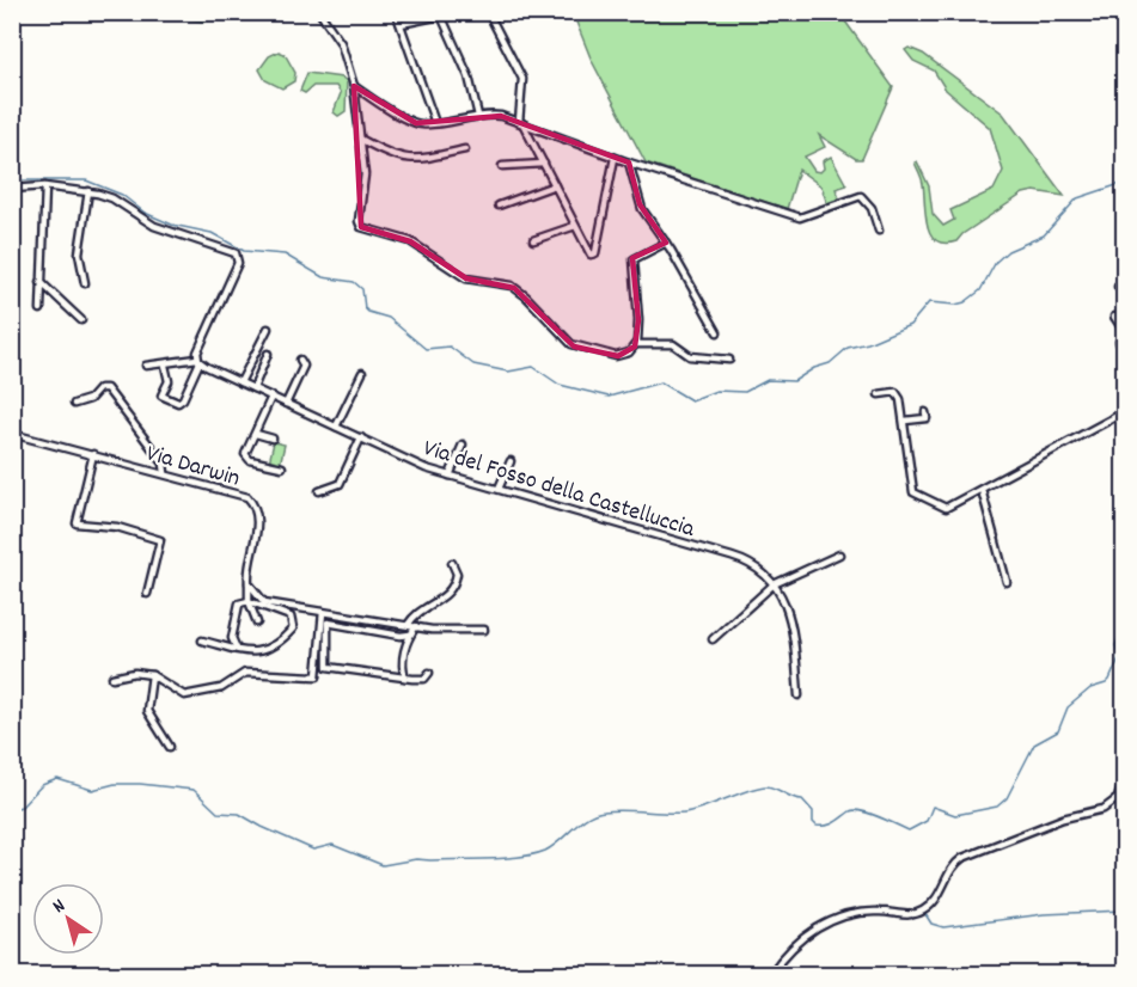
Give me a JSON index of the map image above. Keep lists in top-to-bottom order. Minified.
{"streets":{"street":["Via Darwin","Via del Fosso della Castelluccia"]},"north":"top left"}
